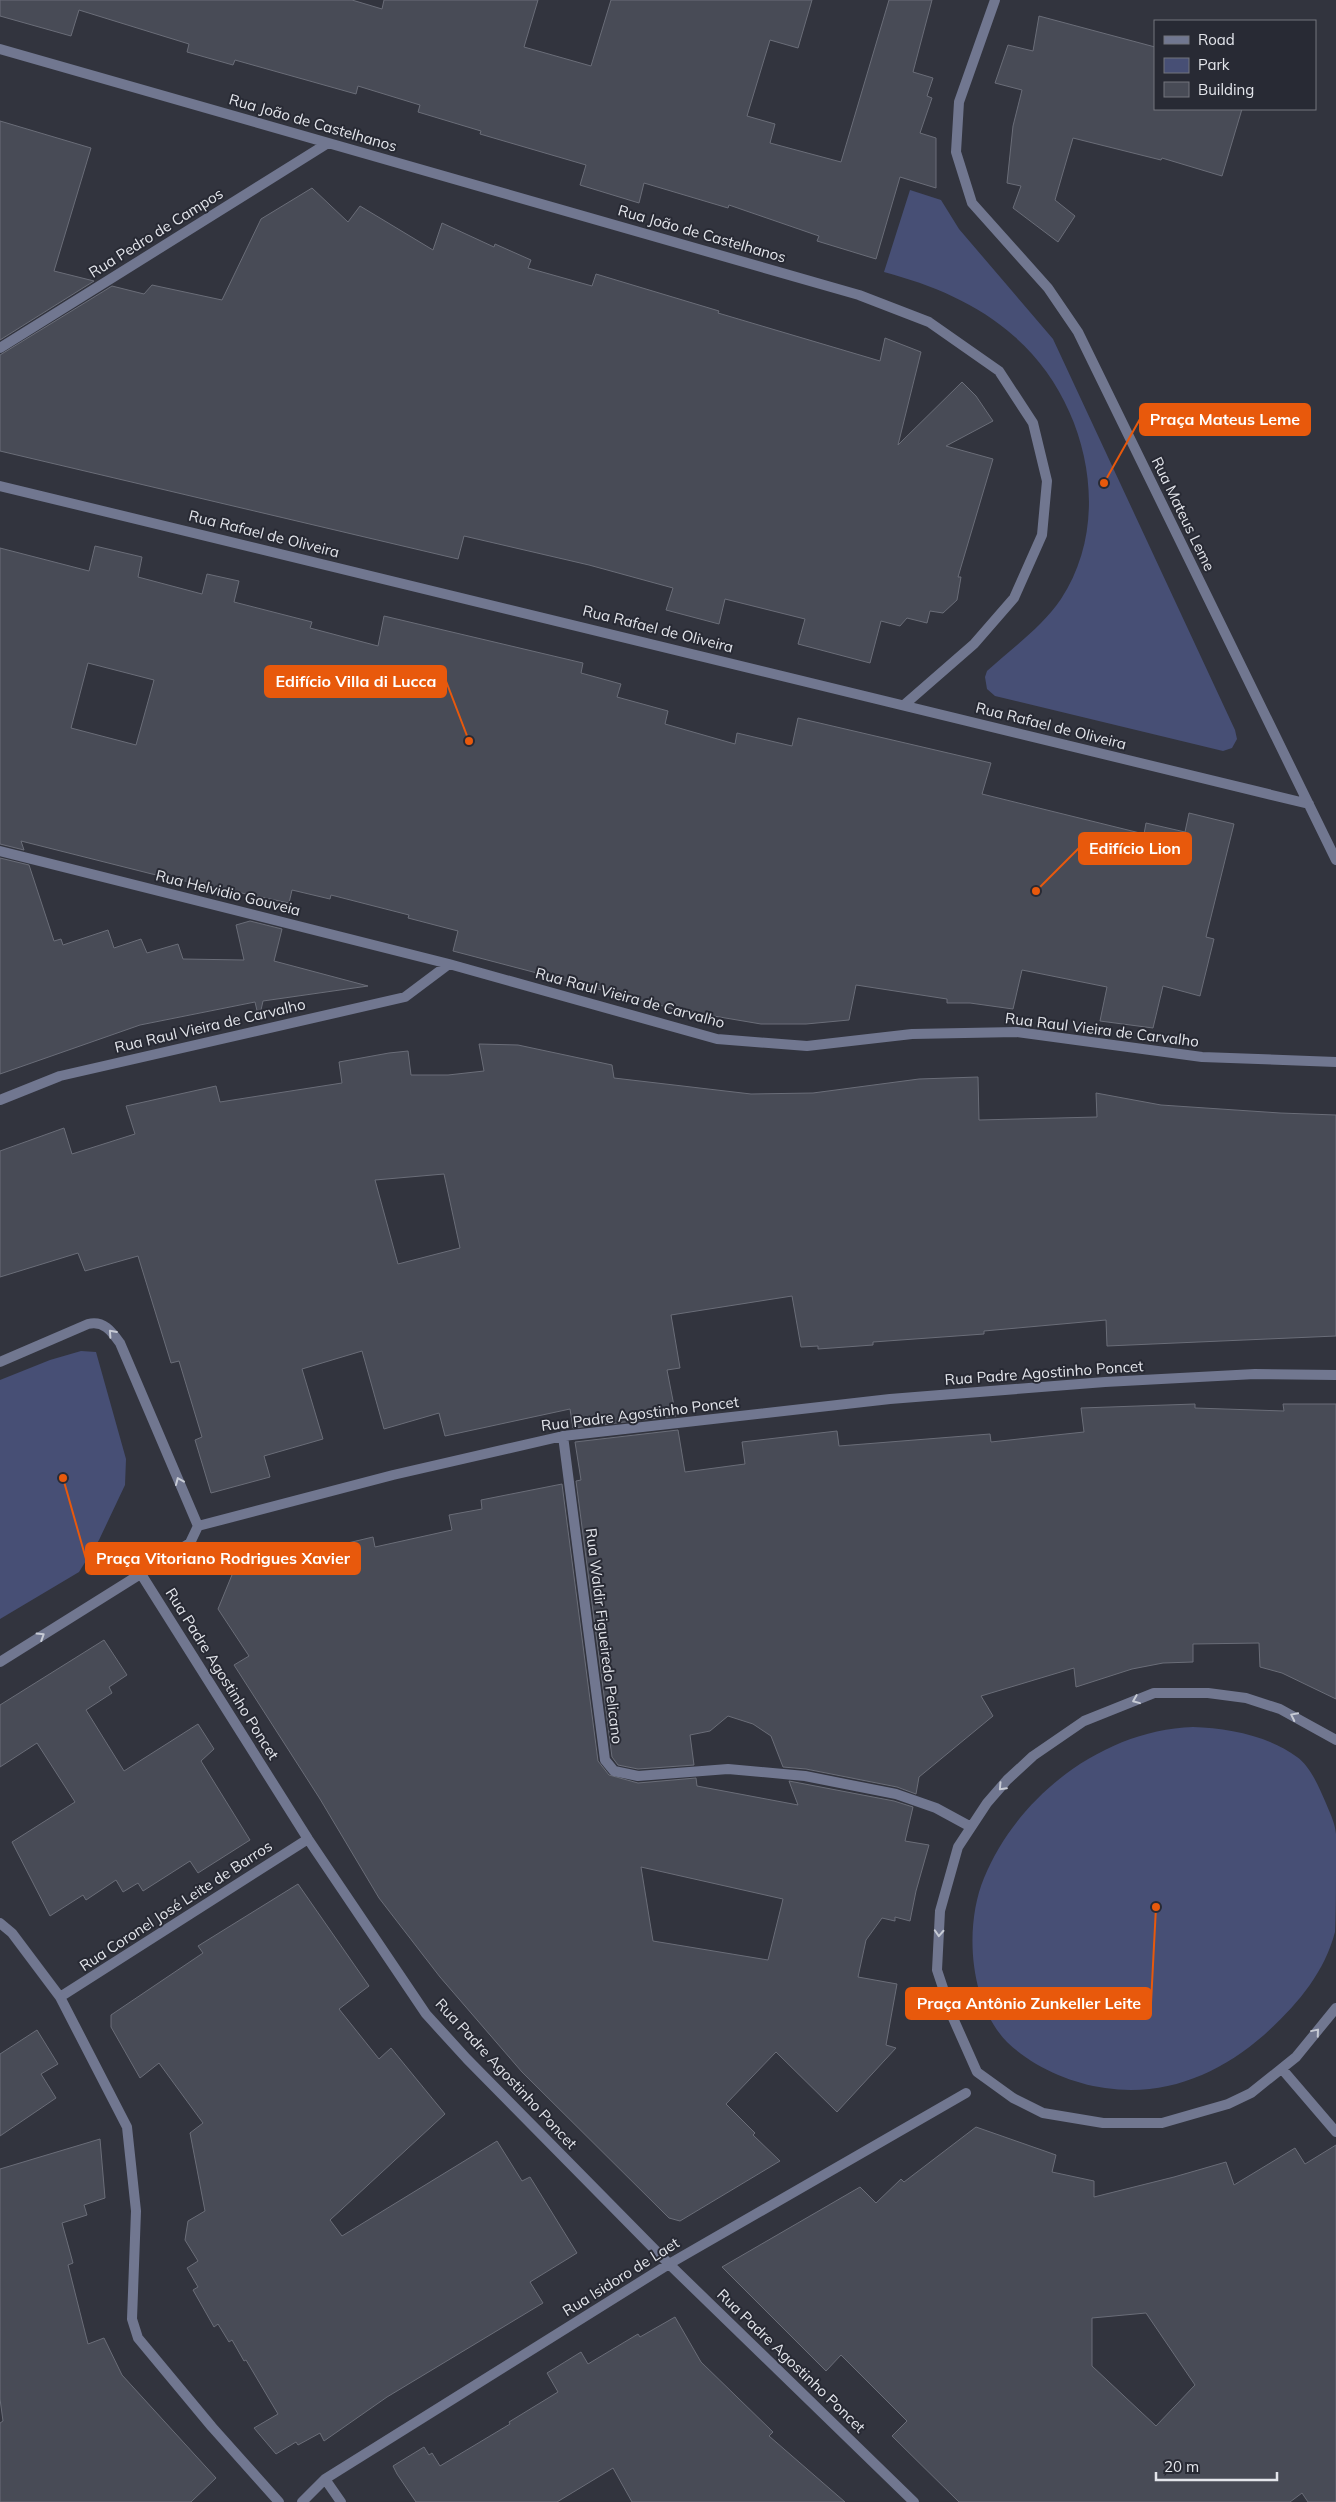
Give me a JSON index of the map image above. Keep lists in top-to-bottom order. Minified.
{"streets":{"street":["Rua João de Castelhanos","Rua Pedro de Campos","Rua Mateus Leme","Rua Rafael de Oliveira","Rua Helvidio Gouveia","Rua Raul Vieira de Carvalho","Rua Padre Agostinho Poncet","Rua Waldir Figueiredo Pelicano","Rua Coronel José Leite de Barros","Rua Isidoro de Laet"]},"crossings":[["Rua João de Castelhanos","Rua Pedro de Campos"],["Rua João de Castelhanos","Rua Rafael de Oliveira"],["Rua Mateus Leme","Rua Rafael de Oliveira"],["Rua Helvidio Gouveia","Rua Raul Vieira de Carvalho"],["Rua Padre Agostinho Poncet","Rua Waldir Figueiredo Pelicano"],["Rua Padre Agostinho Poncet","Rua Coronel José Leite de Barros"],["Rua Padre Agostinho Poncet","Rua Isidoro de Laet"]],"places":["Praça Mateus Leme","Edifício Villa di Lucca","Edifício Lion","Praça Vitoriano Rodrigues Xavier","Praça Antônio Zunkeller Leite"],"legend":["Road","Park","Building"],"scale_bar":"20 m"}
